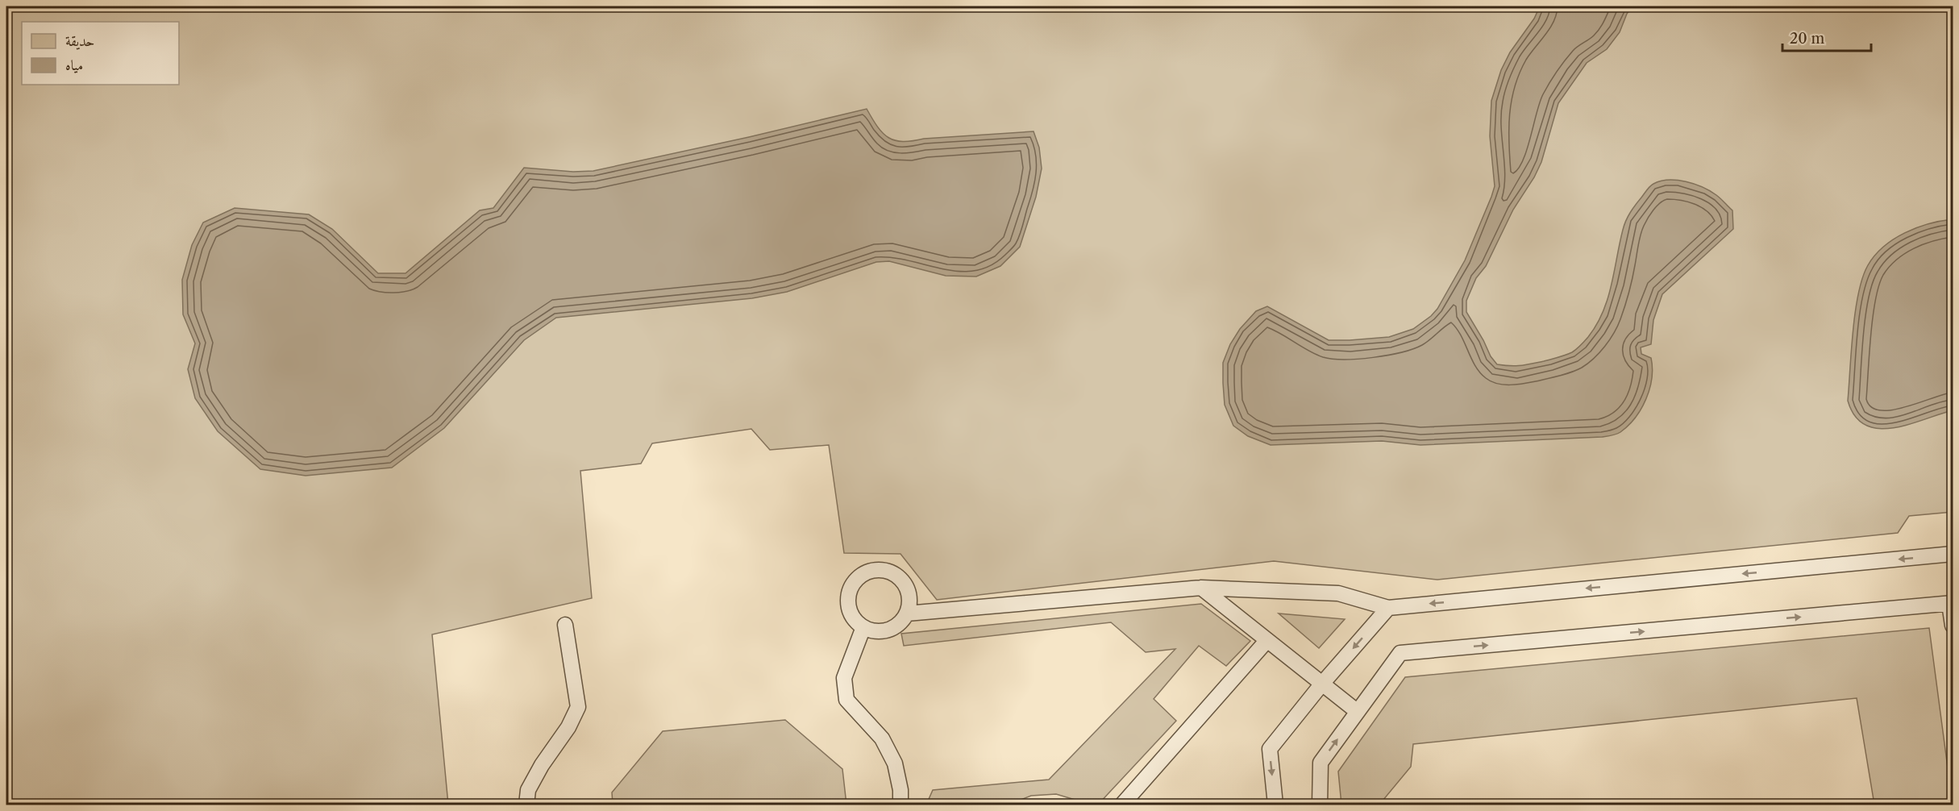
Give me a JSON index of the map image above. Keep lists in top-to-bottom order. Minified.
{"legend":["حديقة","مياه"],"scale_bar":"20 m"}
